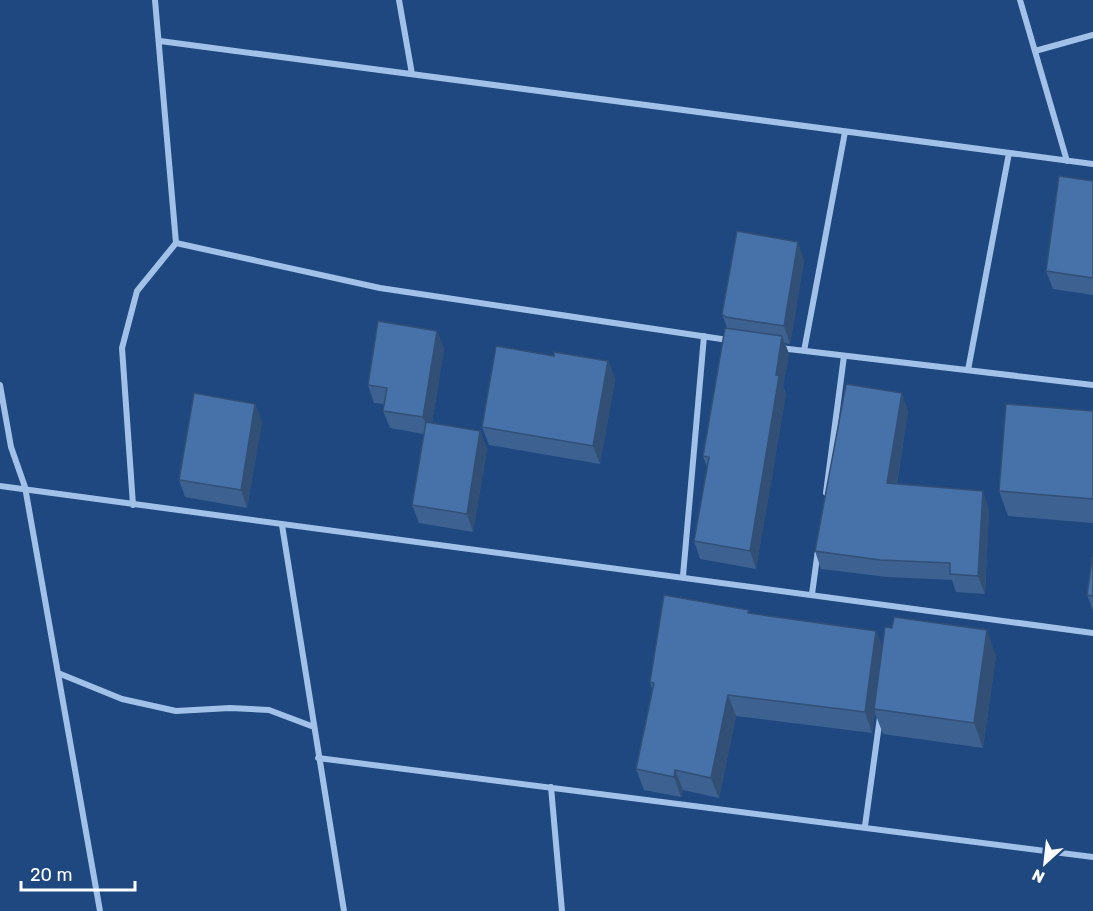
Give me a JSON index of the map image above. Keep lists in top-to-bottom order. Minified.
{"scale_bar":"20 m","north":"bottom left"}
